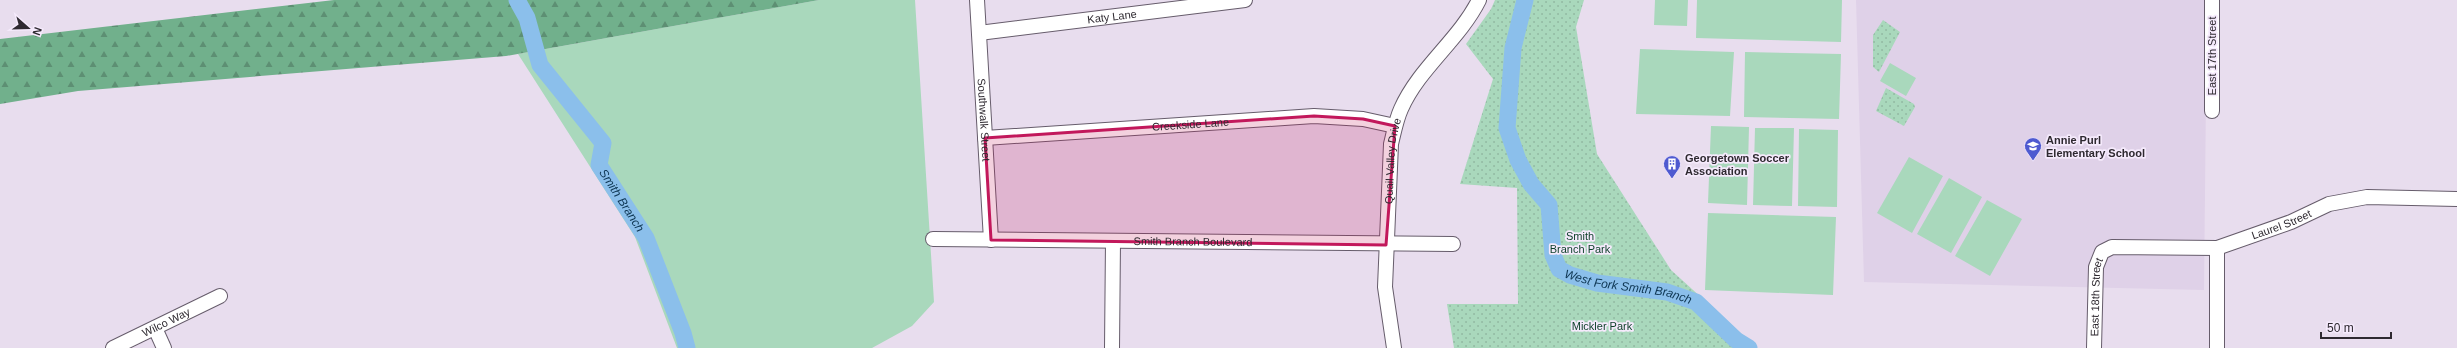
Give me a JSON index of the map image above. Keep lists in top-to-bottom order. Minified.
{"streets":{"street":["Katy Lane","East 17th Street","Southwalk Street","Creekside Lane","Quail Valley Drive","Laurel Street","Smith Branch Boulevard","East 18th Street","Wilco Way"]},"crossings":[["Katy Lane","Southwalk Street"],["Southwalk Street","Creekside Lane"],["Southwalk Street","Smith Branch Boulevard"],["Creekside Lane","Quail Valley Drive"],["Quail Valley Drive","Smith Branch Boulevard"],["Laurel Street","East 18th Street"]],"water":["Smith Branch","West Fork Smith Branch"],"parks":["Smith Branch Park","Mickler Park"],"places":{"school or university":["Annie Purl Elementary School"],"building":["Georgetown Soccer Association"]},"scale_bar":"50 m","north":"right"}
